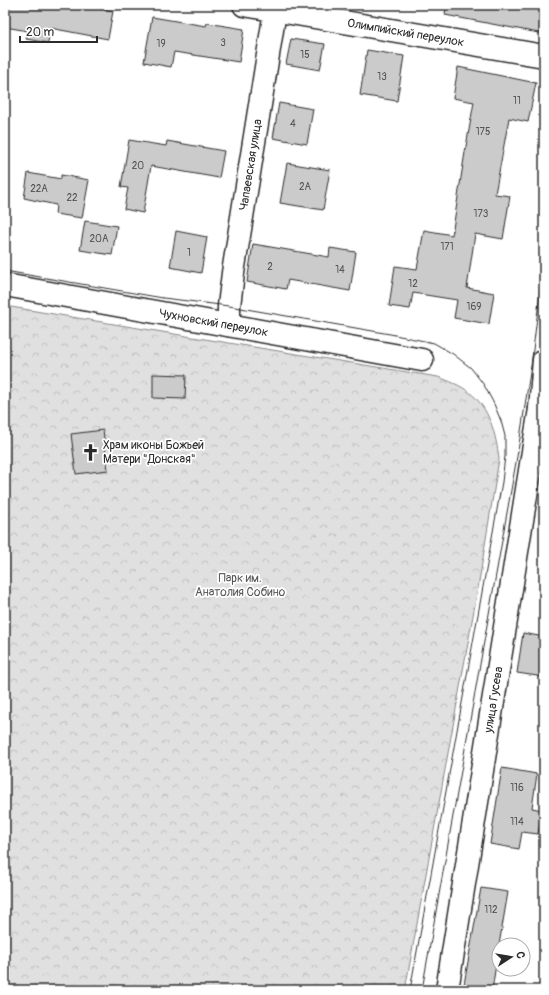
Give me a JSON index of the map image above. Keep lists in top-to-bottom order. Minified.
{"streets":{"street":["Олимпийский переулок","Чапаевская улица","Чухновский переулок","улица Гусева"]},"crossings":[["Олимпийский переулок","Чапаевская улица"],["Чапаевская улица","Чухновский переулок"]],"parks":["Парк им. Анатолия Собино"],"places":{"church":["Храм иконы Божьей Матери \"Донская\""]},"house_numbers":["3","19","15","13","11","4","175","20","2А","22А","22","173","20А","171","1","2","14","12","169","116","114","112"],"scale_bar":"20 m","north":"right"}
